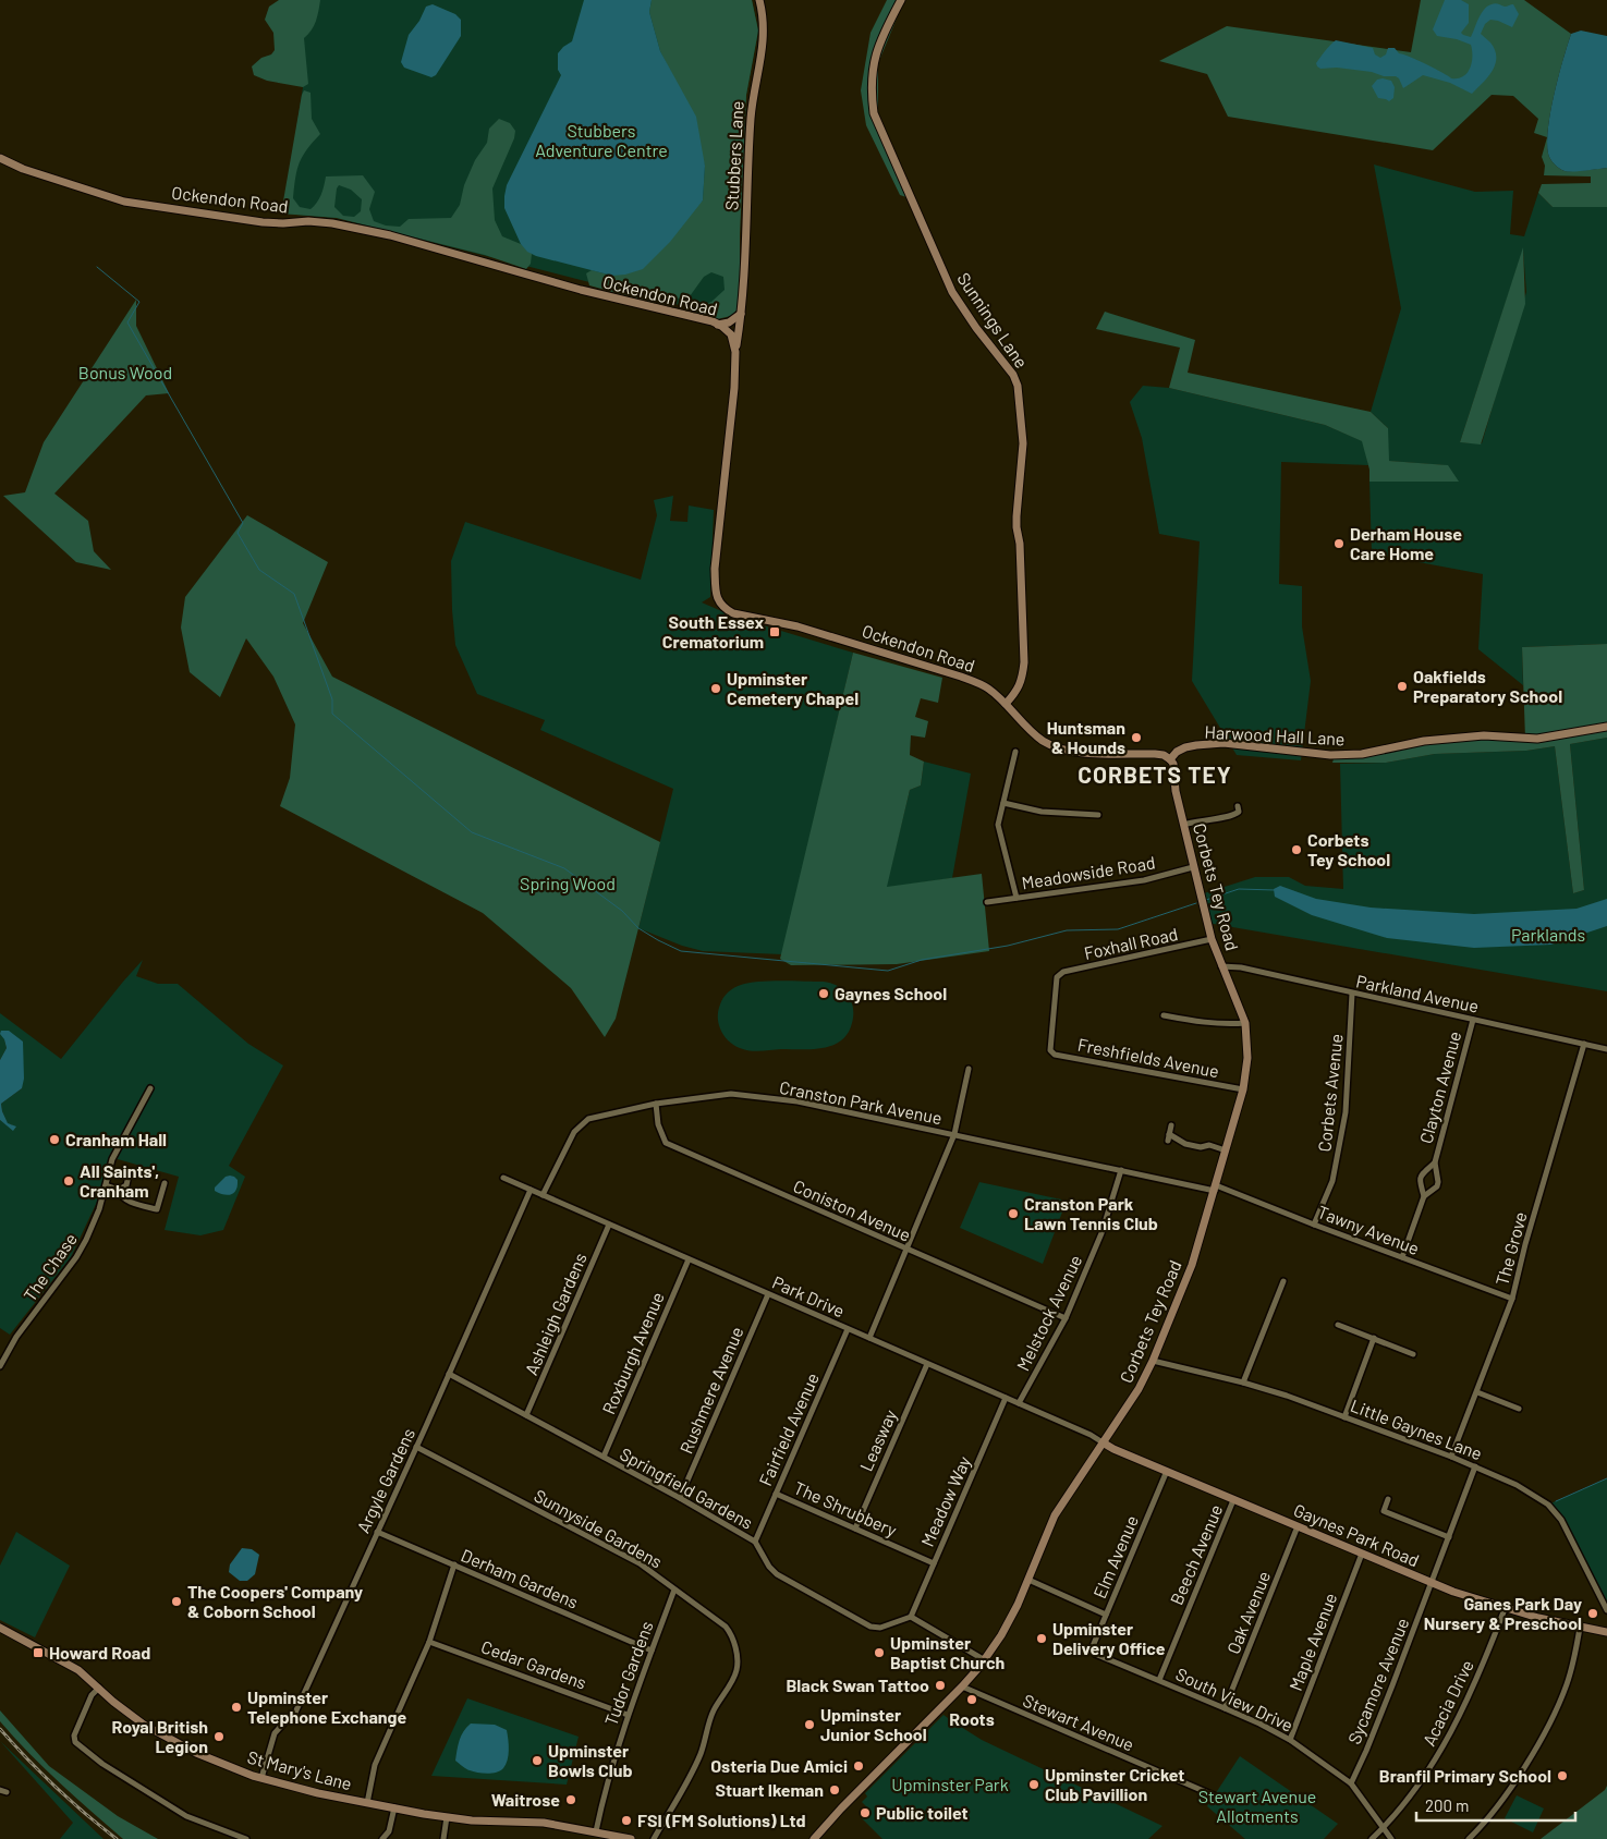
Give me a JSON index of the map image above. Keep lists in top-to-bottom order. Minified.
{"streets":{"main road":["Stubbers Lane","Ockendon Road","Sunnings Lane","Harwood Hall Lane","Corbets Tey Road","Gaynes Park Road","St Mary's Lane"],"street":["Meadowside Road","Foxhall Road","Parkland Avenue","Freshfields Avenue","Clayton Avenue","Corbets Avenue","Cranston Park Avenue","Coniston Avenue","Tawny Avenue","The Grove","The Chase","Park Drive","Melstock Avenue","Ashleigh Gardens","Roxburgh Avenue","Rushmere Avenue","Fairfield Avenue","Little Gaynes Lane","Leasway","Argyle Gardens","Springfield Gardens","Meadow Way","The Shrubbery","Sunnyside Gardens","Beech Avenue","Elm Avenue","Derham Gardens","Oak Avenue","Maple Avenue","Cedar Gardens","Tudor Gardens","Sycamore Avenue","South View Drive","Acacia Drive","Stewart Avenue"]},"crossings":[["Stubbers Lane","Ockendon Road"],["Ockendon Road","Sunnings Lane"],["Ockendon Road","Harwood Hall Lane"],["Ockendon Road","Corbets Tey Road"],["Harwood Hall Lane","Corbets Tey Road"],["Meadowside Road","Corbets Tey Road"],["Corbets Tey Road","Foxhall Road"],["Corbets Tey Road","Parkland Avenue"],["Corbets Tey Road","Freshfields Avenue"],["Corbets Tey Road","Cranston Park Avenue"],["Corbets Tey Road","Tawny Avenue"],["Corbets Tey Road","Park Drive"],["Corbets Tey Road","Little Gaynes Lane"],["Corbets Tey Road","Gaynes Park Road"],["Corbets Tey Road","Stewart Avenue"],["Foxhall Road","Freshfields Avenue"],["Parkland Avenue","Clayton Avenue"],["Parkland Avenue","Corbets Avenue"],["Parkland Avenue","The Grove"],["Clayton Avenue","Tawny Avenue"],["Corbets Avenue","Tawny Avenue"],["Cranston Park Avenue","Coniston Avenue"],["Cranston Park Avenue","Tawny Avenue"],["Cranston Park Avenue","Park Drive"],["Cranston Park Avenue","Melstock Avenue"],["Coniston Avenue","Melstock Avenue"],["Tawny Avenue","The Grove"],["The Grove","Little Gaynes Lane"],["Park Drive","Melstock Avenue"],["Park Drive","Ashleigh Gardens"],["Park Drive","Roxburgh Avenue"],["Park Drive","Rushmere Avenue"],["Park Drive","Fairfield Avenue"],["Park Drive","Leasway"],["Park Drive","Argyle Gardens"],["Park Drive","Meadow Way"],["Park Drive","Gaynes Park Road"],["Ashleigh Gardens","Springfield Gardens"],["Roxburgh Avenue","Springfield Gardens"],["Rushmere Avenue","Springfield Gardens"],["Fairfield Avenue","Springfield Gardens"],["Fairfield Avenue","The Shrubbery"],["Little Gaynes Lane","Sycamore Avenue"],["Leasway","The Shrubbery"],["Argyle Gardens","Springfield Gardens"],["Argyle Gardens","Sunnyside Gardens"],["Argyle Gardens","Derham Gardens"],["Argyle Gardens","St Mary's Lane"],["Springfield Gardens","Meadow Way"],["Meadow Way","The Shrubbery"],["Sunnyside Gardens","Tudor Gardens"],["Gaynes Park Road","Beech Avenue"],["Gaynes Park Road","Elm Avenue"],["Gaynes Park Road","Oak Avenue"],["Gaynes Park Road","Maple Avenue"],["Gaynes Park Road","Sycamore Avenue"],["Gaynes Park Road","Acacia Drive"],["Beech Avenue","South View Drive"],["Elm Avenue","South View Drive"],["Derham Gardens","Tudor Gardens"],["Oak Avenue","South View Drive"],["Maple Avenue","South View Drive"],["Cedar Gardens","Tudor Gardens"],["Tudor Gardens","St Mary's Lane"],["Sycamore Avenue","South View Drive"],["South View Drive","Acacia Drive"]],"districts":["CORBETS TEY"],"parks":["Stubbers Adventure Centre","Bonus Wood","Spring Wood","Parklands","Upminster Park","Stewart Avenue Allotments"],"places":{"other":["Derham House Care Home","Oakfields Preparatory School","Upminster Cemetery Chapel","Huntsman & Hounds","Corbets Tey School","Gaynes School","Cranham Hall","All Saints', Cranham","Cranston Park Lawn Tennis Club","The Coopers' Company & Coborn School","Ganes Park Day Nursery & Preschool","Upminster Delivery Office","Upminster Baptist Church","Black Swan Tattoo","Roots","Upminster Telephone Exchange","Upminster Junior School","Royal British Legion","Upminster Bowls Club","Osteria Due Amici","Branfil Primary School","Upminster Cricket Club Pavillion","Stuart Ikeman","Waitrose","Public toilet","FSI (FM Solutions) Ltd"],"transit":["South Essex Crematorium","Howard Road"]},"scale_bar":"200 m"}
